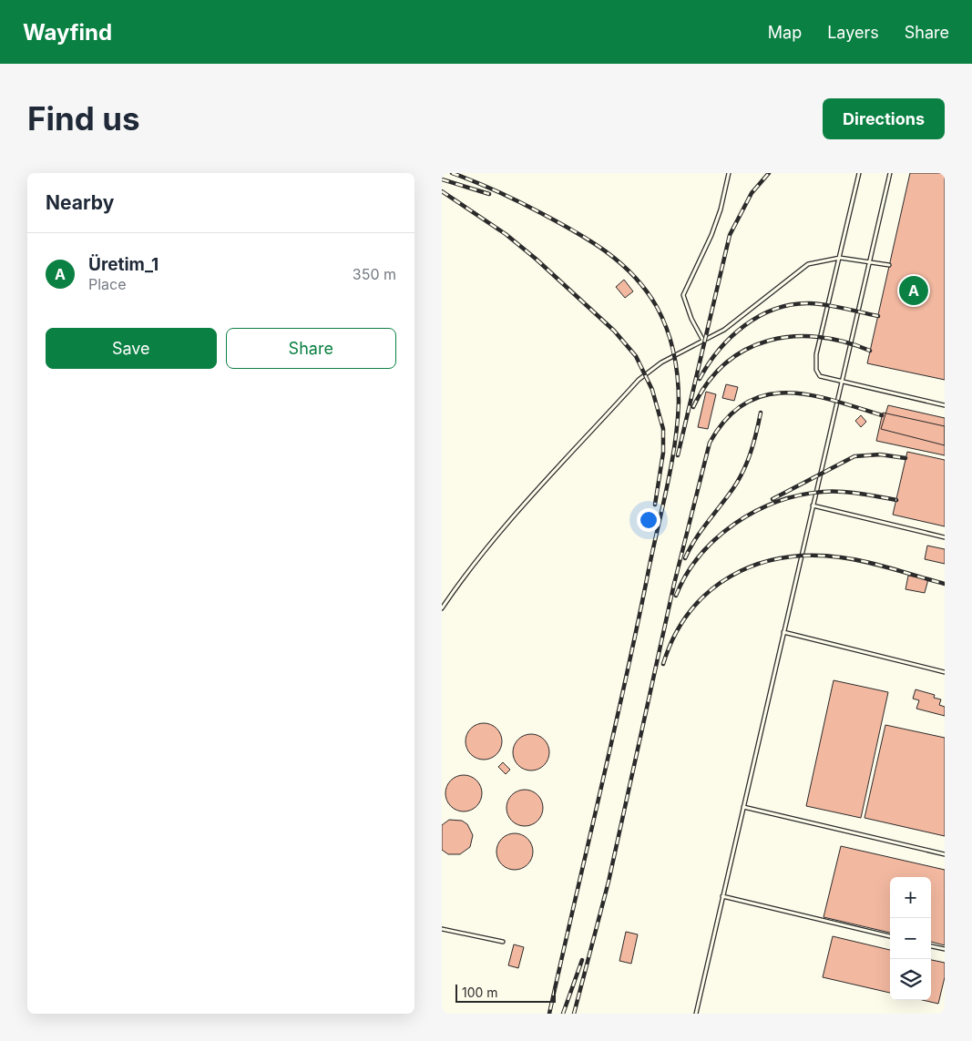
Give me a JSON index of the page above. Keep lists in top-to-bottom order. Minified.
{"scale_bar":"100 m","page":{"header":"Wayfind","nav":["Map","Layers","Share"],"buttons":["Directions",["Save","Share"]],"title":"Find us","heading":"Nearby","list":[{"mark":"A","name":"Üretim_1","note":"Place","value":"350 m"}],"pins":"A","map_buttons":["+","−"],"scale":"100 m"}}
